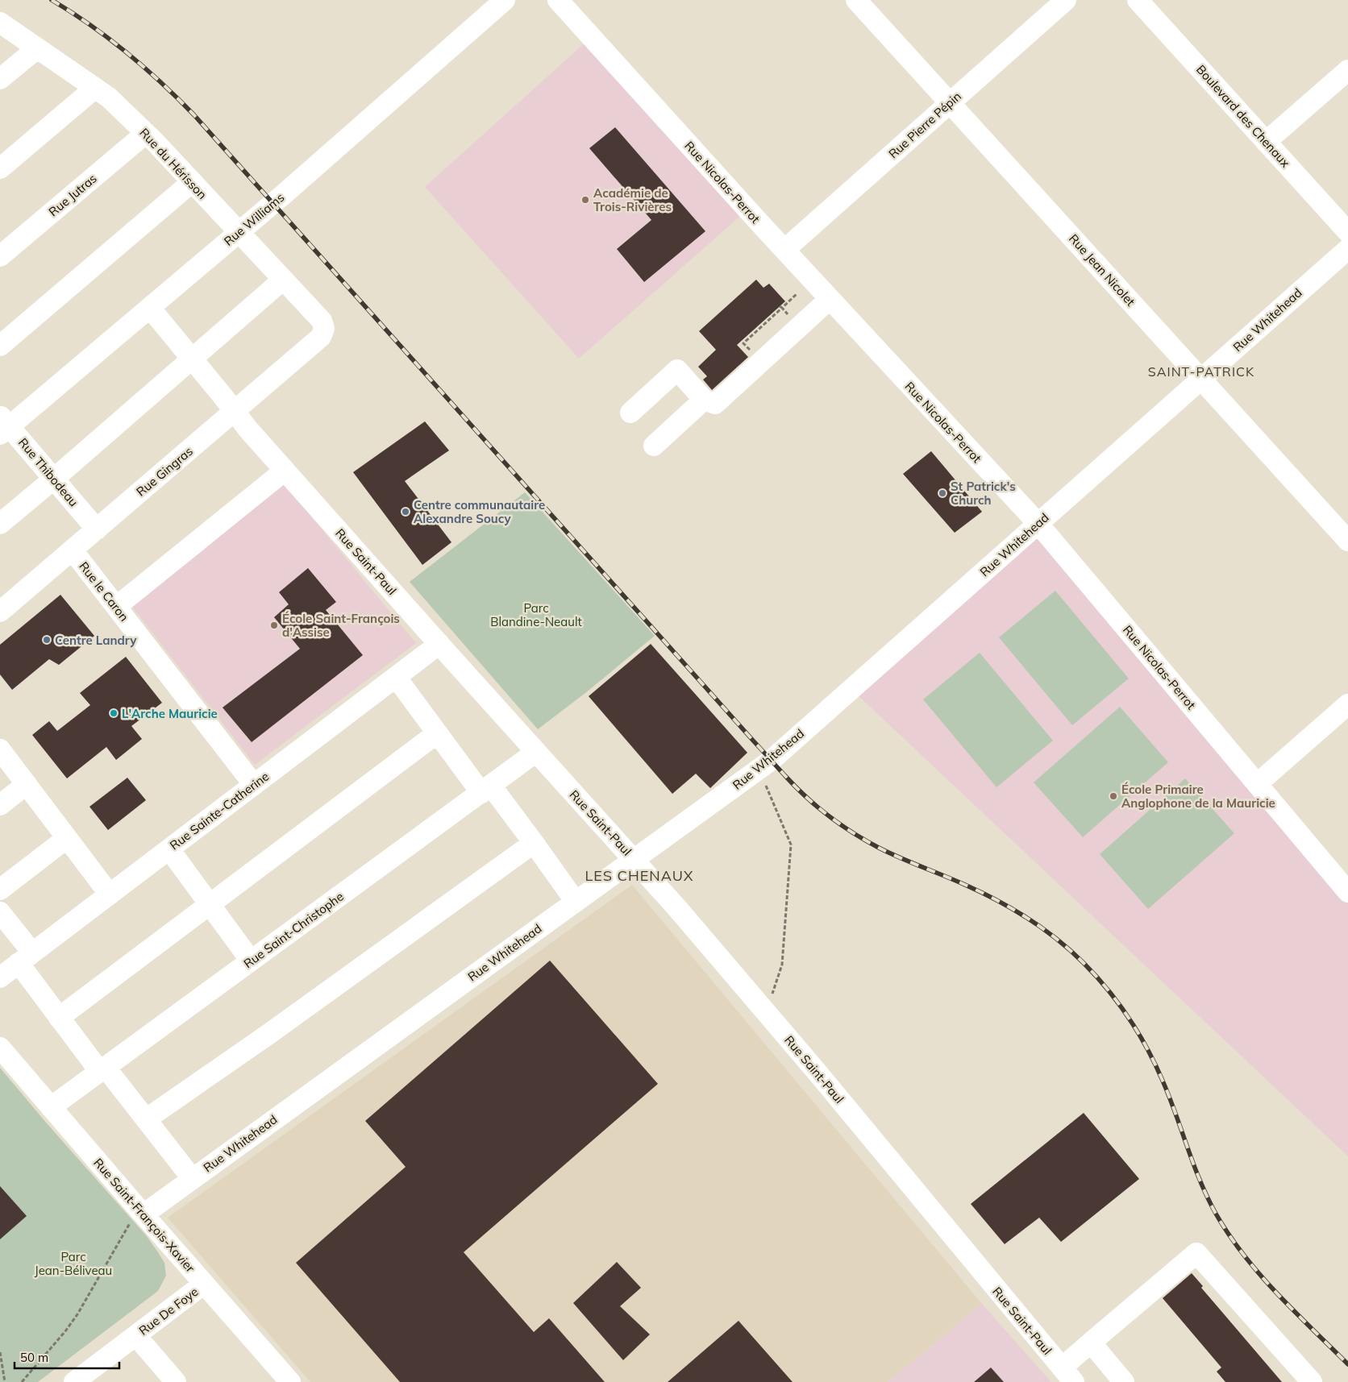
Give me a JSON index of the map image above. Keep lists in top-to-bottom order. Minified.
{"streets":{"street":["Boulevard des Chenaux","Rue Pierre Pépin","Rue du Hérisson","Rue Nicolas-Perrot","Rue Jutras","Rue Williams","Rue Jean Nicolet","Rue Whitehead","Rue Gingras","Rue Thibodeau","Rue Saint-Paul","Rue le Caron","Rue Sainte-Catherine","Rue Saint-Christophe","Rue Saint-François-Xavier","Rue De Foye"]},"crossings":[["Rue Pierre Pépin","Rue Nicolas-Perrot"],["Rue Pierre Pépin","Rue Jean Nicolet"],["Rue du Hérisson","Rue Jutras"],["Rue du Hérisson","Rue Williams"],["Rue du Hérisson","Rue Gingras"],["Rue Nicolas-Perrot","Rue Whitehead"],["Rue Williams","Rue Thibodeau"],["Rue Williams","Rue Saint-Paul"],["Rue Jean Nicolet","Rue Whitehead"],["Rue Whitehead","Rue Saint-Paul"],["Rue Whitehead","Rue Saint-François-Xavier"],["Rue Gingras","Rue Thibodeau"],["Rue Gingras","Rue Saint-Paul"],["Rue Gingras","Rue le Caron"],["Rue Saint-Paul","Rue Sainte-Catherine"],["Rue Saint-Paul","Rue Saint-Christophe"],["Rue le Caron","Rue Sainte-Catherine"],["Rue Saint-Christophe","Rue Saint-François-Xavier"],["Rue Saint-François-Xavier","Rue De Foye"]],"districts":["SAINT-PATRICK","LES CHENAUX"],"parks":["Parc Blandine-Neault","Parc Jean-Béliveau"],"places":["Académie de Trois-Rivières","St Patrick's Church","Centre communautaire Alexandre Soucy","École Saint-François d'Assise","Centre Landry","L'Arche Mauricie","École Primaire Anglophone de la Mauricie"],"scale_bar":"50 m"}
